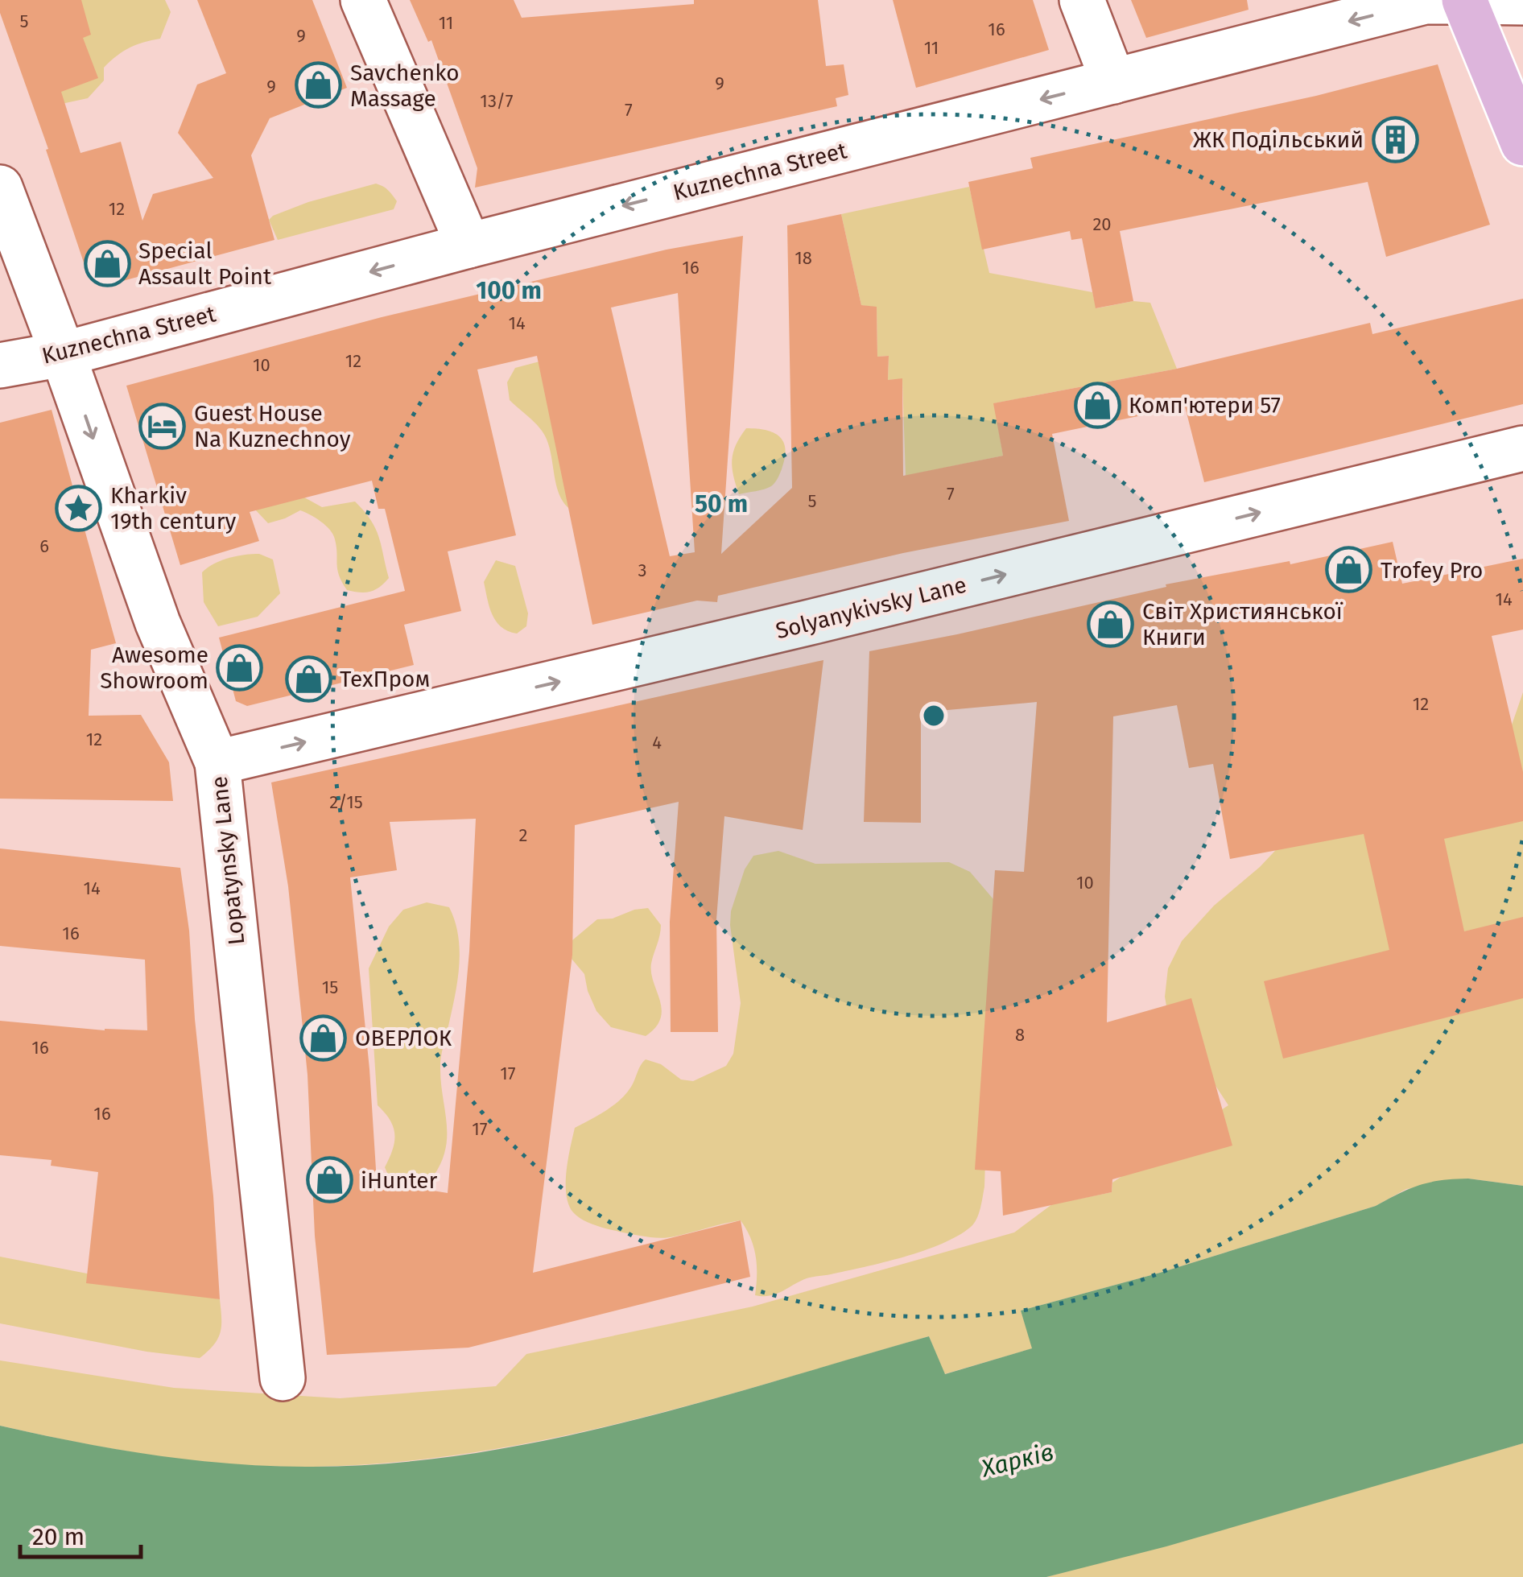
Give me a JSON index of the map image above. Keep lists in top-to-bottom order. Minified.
{"streets":{"street":["Kuznechna Street","Solyanykivsky Lane","Lopatynsky Lane"]},"crossings":[["Kuznechna Street","Lopatynsky Lane"],["Solyanykivsky Lane","Lopatynsky Lane"]],"one_way":["Kuznechna Street","Solyanykivsky Lane","Lopatynsky Lane"],"water":["Харків"],"places":{"shop":["Savchenko Massage","Special Assault Point","Комп'ютери 57","Trofey Pro","Світ Християнської Книги","Awesome Showroom","ТехПром","ОВЕРЛОК","iHunter"],"building":["ЖК Подільський"],"hotel":["Guest House Na Kuznechnoy"],"place":["Kharkiv 19th century"]},"house_numbers":["5","11","16","9","11","9","9","13/7","7","12","20","18","16","14","12","10","7","5","6","3","14","12","12","4","2/15","2","10","14","16","15","8","16","17","16","17"],"scale_bar":"20 m","rings":["100 m","50 m"]}
